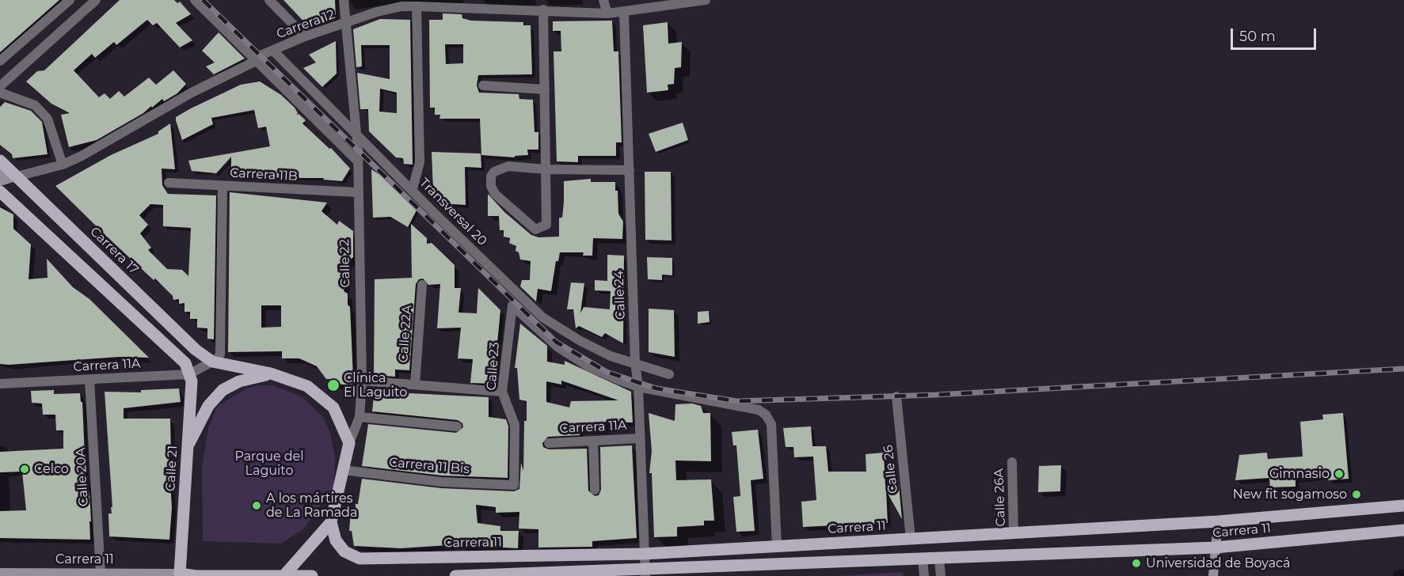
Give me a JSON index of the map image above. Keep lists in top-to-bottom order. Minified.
{"streets":{"main road":["Carrera 17","Calle 22","Calle 21","Carrera 11"],"street":["Carrera 12","Carrera 11B","Transversal 20","Calle 24","Calle 22A","Carrera 11A","Calle 23","Carrera 11 Bis","Calle 26","Calle 20A","Calle 26A"]},"crossings":[["Carrera 12","Transversal 20"],["Carrera 12","Carrera 17"],["Carrera 12","Calle 22"],["Carrera 12","Calle 24"],["Carrera 11B","Calle 22"],["Transversal 20","Calle 22"],["Transversal 20","Calle 24"],["Carrera 17","Carrera 11A"],["Calle 22","Carrera 11 Bis"],["Calle 22","Carrera 11"],["Calle 24","Carrera 11A"],["Calle 24","Calle 23"],["Calle 24","Carrera 11"],["Carrera 11A","Calle 21"],["Carrera 11A","Calle 20A"],["Calle 23","Carrera 11 Bis"],["Calle 21","Carrera 11"],["Calle 26","Carrera 11"],["Calle 20A","Carrera 11"],["Calle 26A","Carrera 11"]],"parks":["Parque del Laguito"],"places":["Clínica El Laguito","Celco","Gimnasio","New fit sogamoso","A los mártires de La Ramada","Universidad de Boyacá"],"scale_bar":"50 m"}
